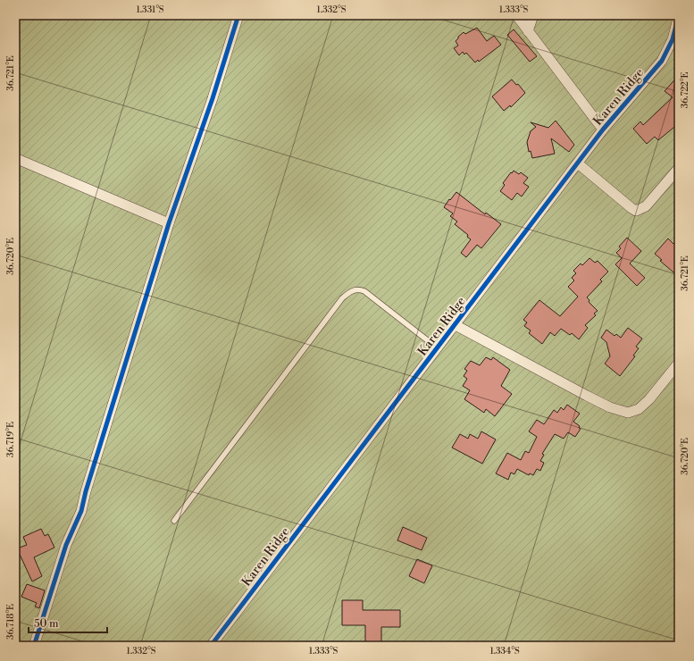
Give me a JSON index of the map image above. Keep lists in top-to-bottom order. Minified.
{"streets":{"street":["Karen Ridge"]},"scale_bar":"50 m","coordinates":["1.331°S","1.332°S","1.333°S","36.721°E","36.722°E","36.720°E","36.719°E","36.718°E","1.334°S"]}
